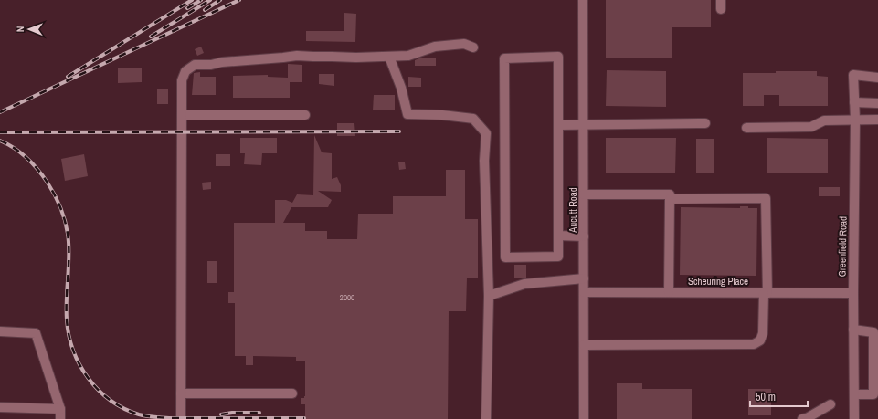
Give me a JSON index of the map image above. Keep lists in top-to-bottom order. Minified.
{"streets":{"street":["Aucutt Road","Greenfield Road","Scheuring Place"]},"crossings":[["Aucutt Road","Scheuring Place"],["Greenfield Road","Scheuring Place"]],"house_numbers":["2000"],"scale_bar":"50 m","north":"left"}
